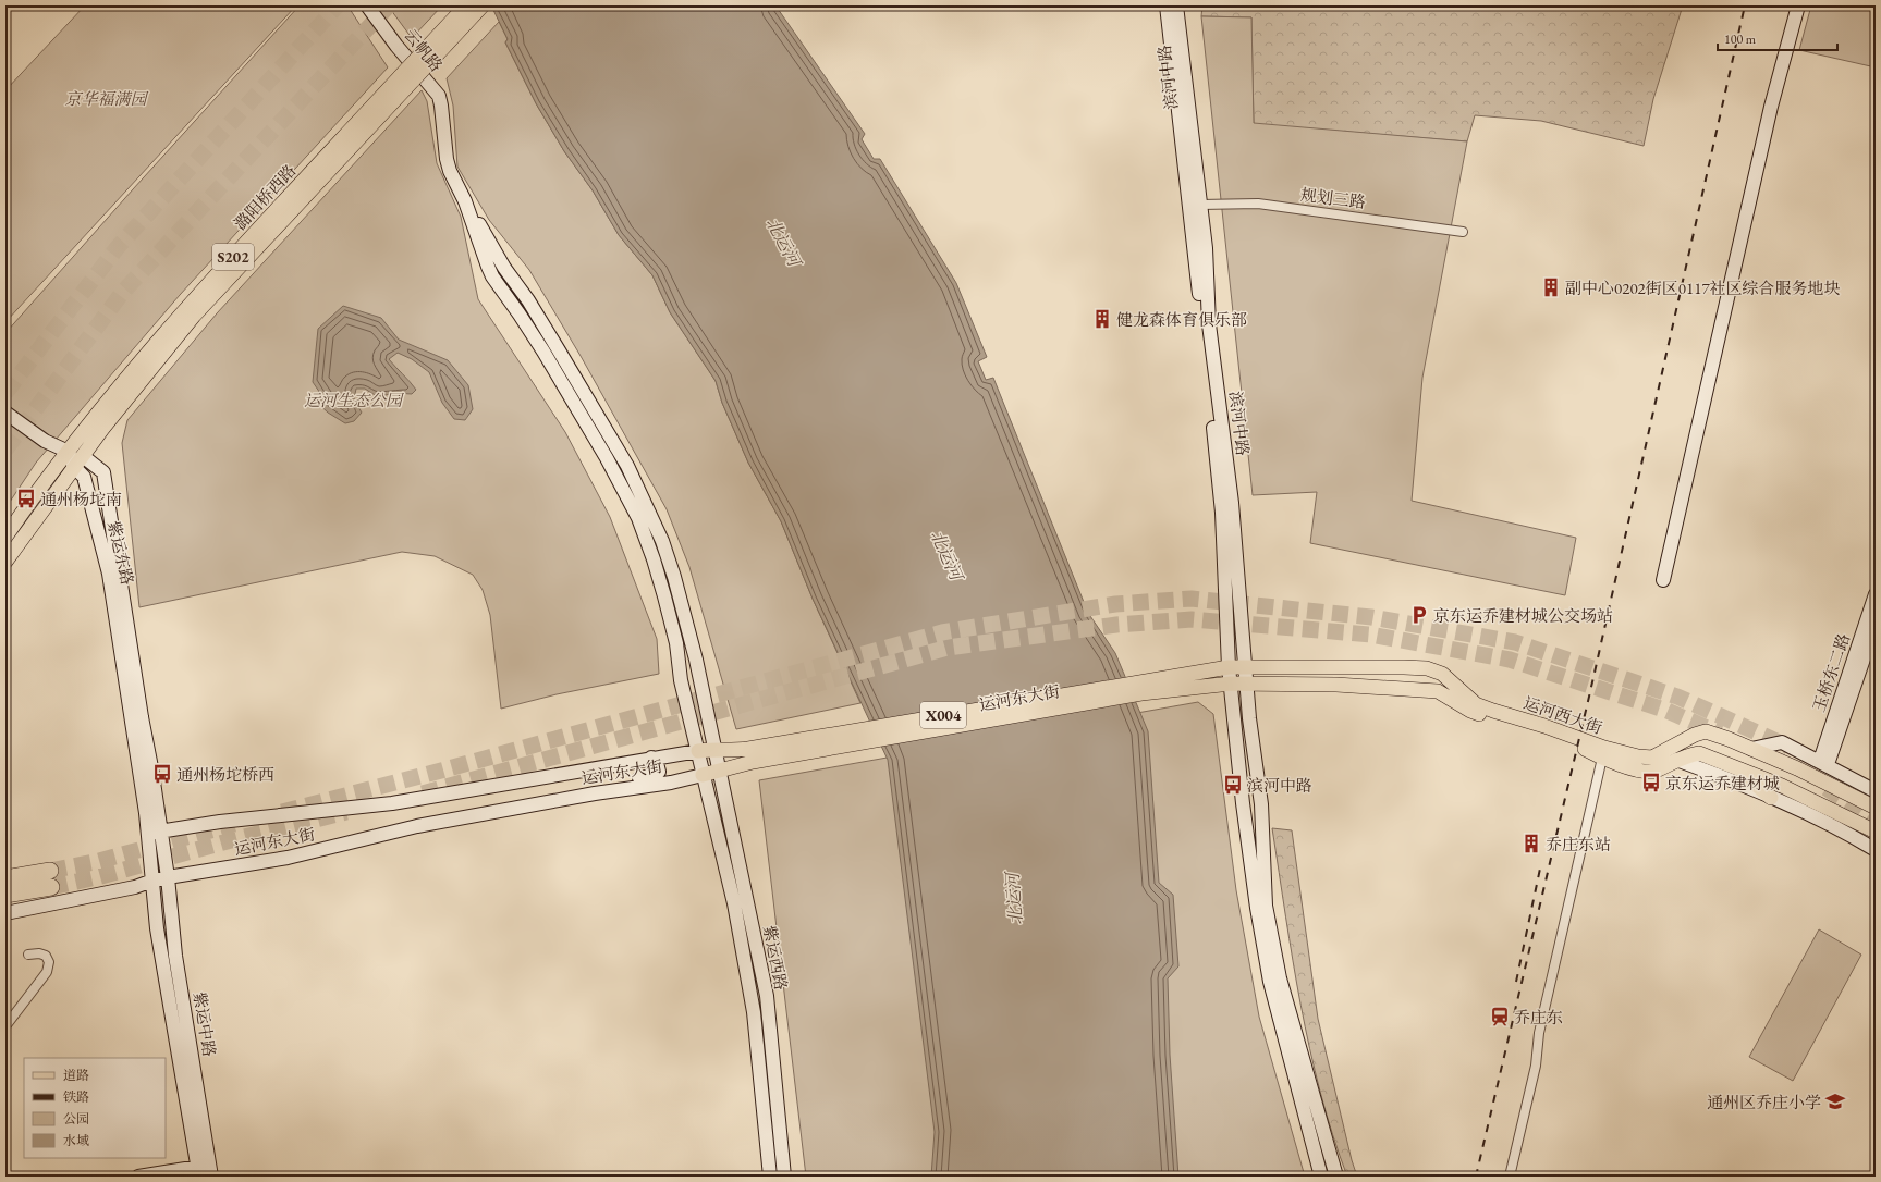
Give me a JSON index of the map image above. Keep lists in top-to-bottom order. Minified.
{"streets":{"main road":["云帆路","滨河中路","潞阳桥西路","S202","紫运东路","玉桥东二路","运河东大街","X004","运河西大街","紫运西路","紫运中路"],"street":["规划三路"]},"crossings":[["云帆路","紫运西路"],["滨河中路","规划三路"],["滨河中路","运河东大街"],["滨河中路","运河西大街"],["潞阳桥西路","S202"],["潞阳桥西路","紫运东路"],["紫运东路","运河东大街"],["紫运东路","紫运中路"],["运河东大街","运河西大街"],["运河东大街","紫运西路"],["运河东大街","紫运中路"]],"water":["北运河"],"parks":["京华福满园","运河生态公园"],"places":{"building":["副中心0202街区0117社区综合服务地块","健龙森体育俱乐部","乔庄东站"],"bus stop":["通州杨坨南","通州杨坨桥西","京东运乔建材城","滨河中路"],"parking":["京东运乔建材城公交场站"],"station":["乔庄东"],"school or university":["通州区乔庄小学"]},"legend":["道路","铁路","公园","水域"],"scale_bar":"100 m"}
